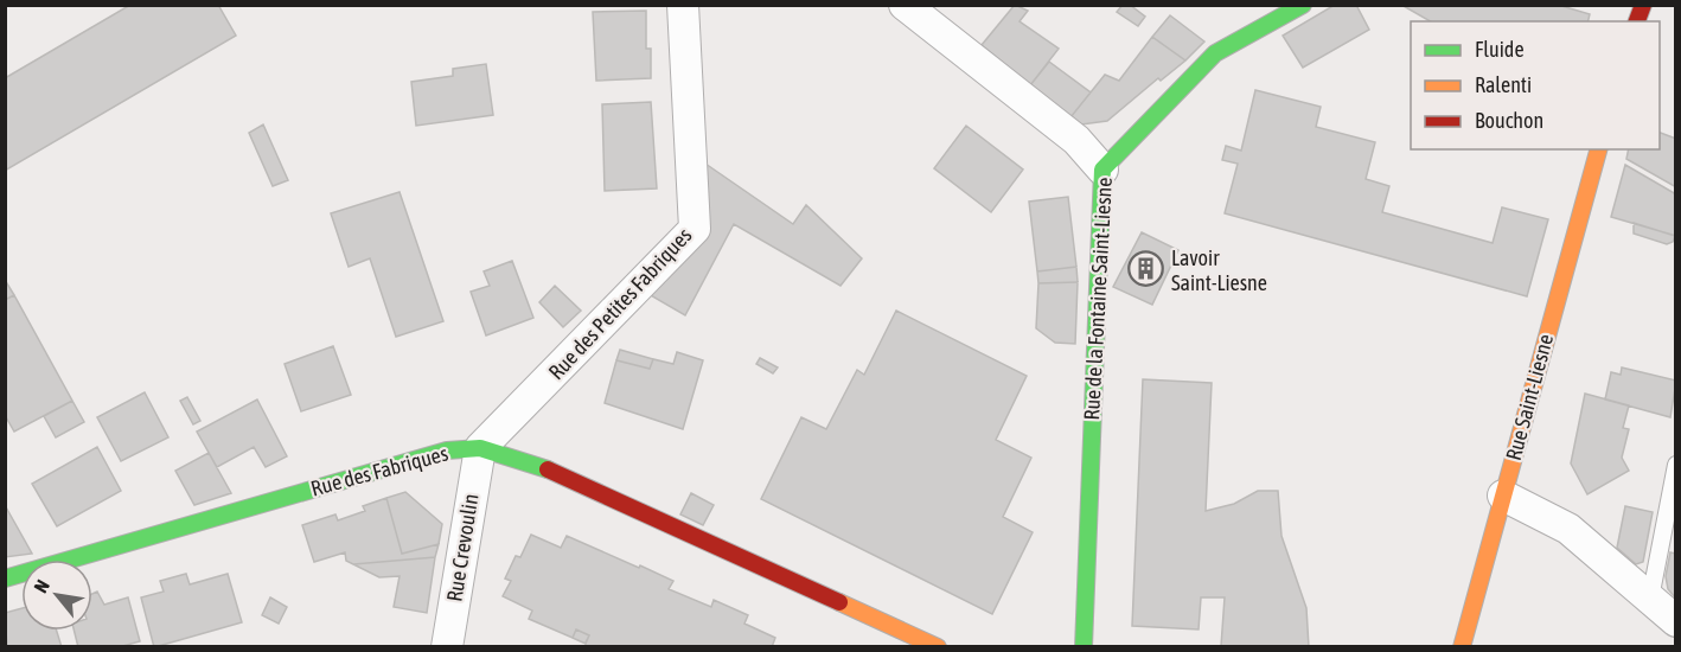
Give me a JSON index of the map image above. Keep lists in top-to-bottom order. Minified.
{"streets":{"street":["Rue de la Fontaine Saint-Liesne","Rue des Petites Fabriques","Rue Saint-Liesne","Rue des Fabriques","Rue Crevoulin"]},"crossings":[["Rue des Petites Fabriques","Rue des Fabriques"],["Rue des Petites Fabriques","Rue Crevoulin"],["Rue des Fabriques","Rue Crevoulin"]],"places":{"building":["Lavoir Saint-Liesne"]},"legend":["Fluide","Ralenti","Bouchon"],"north":"top left"}
